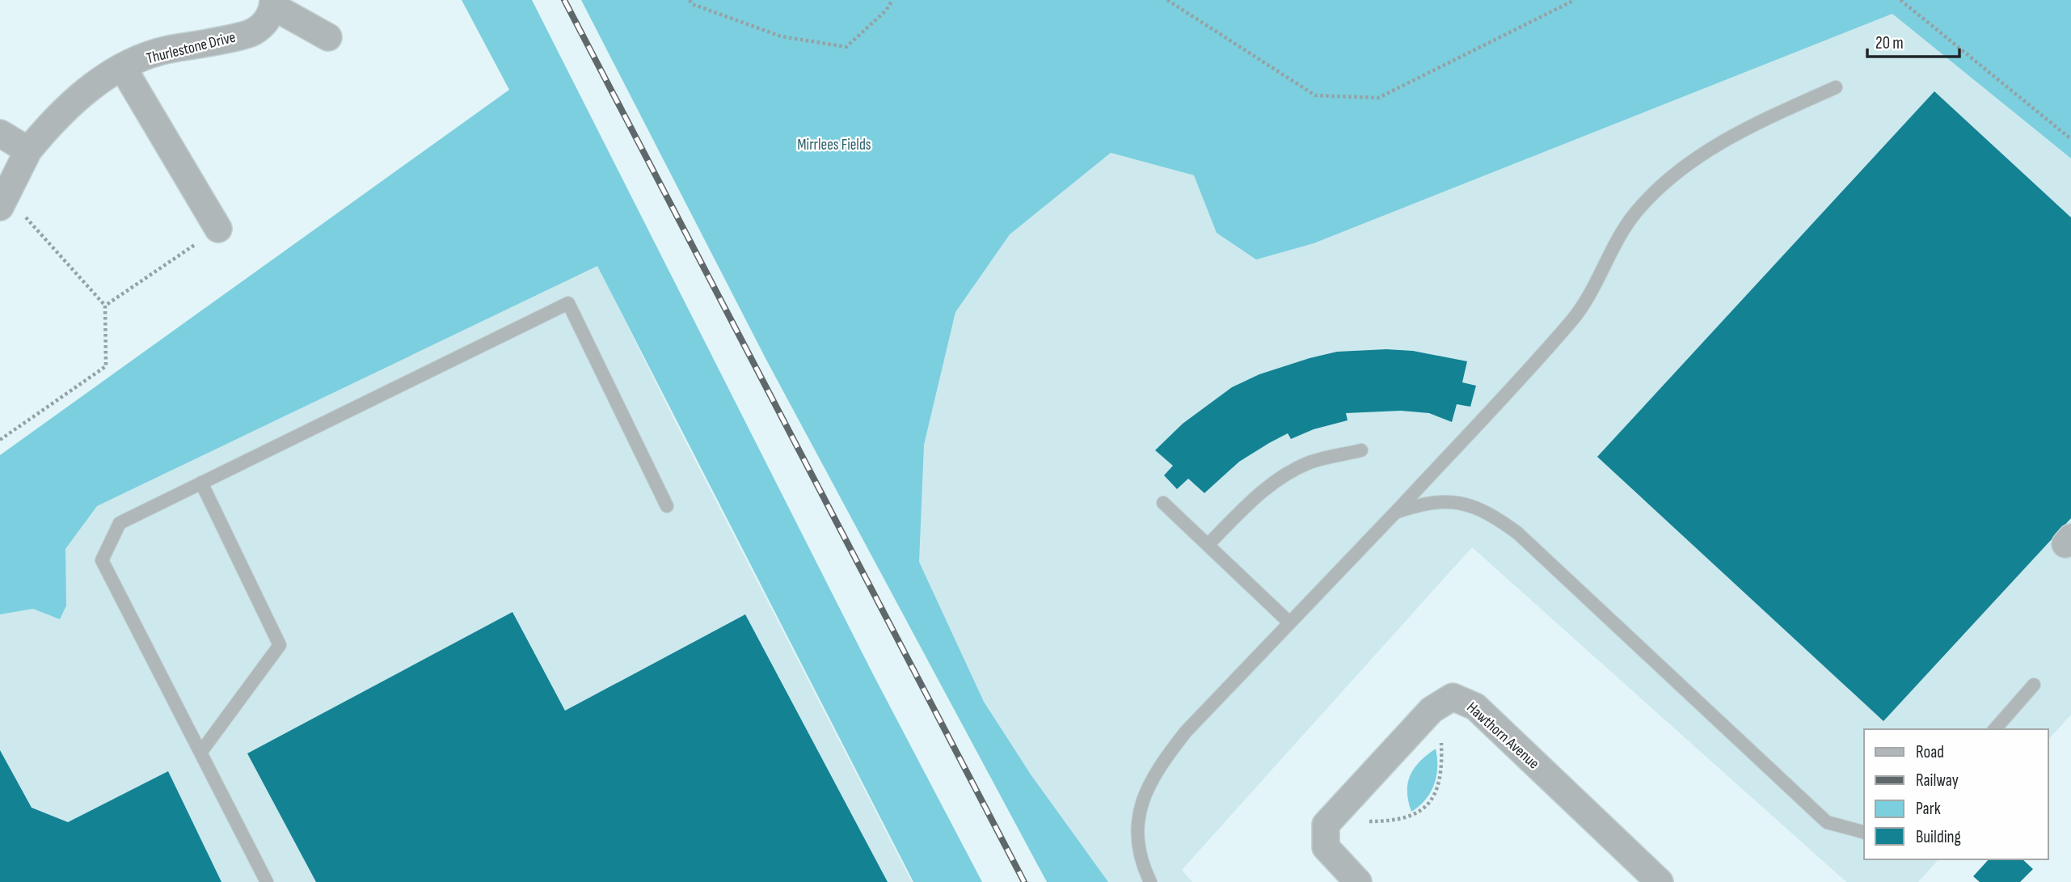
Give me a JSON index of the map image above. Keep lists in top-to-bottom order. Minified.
{"streets":{"street":["Thurlestone Drive","Hawthorn Avenue"]},"parks":["Mirrlees Fields"],"legend":["Road","Railway","Park","Building"],"scale_bar":"20 m"}
